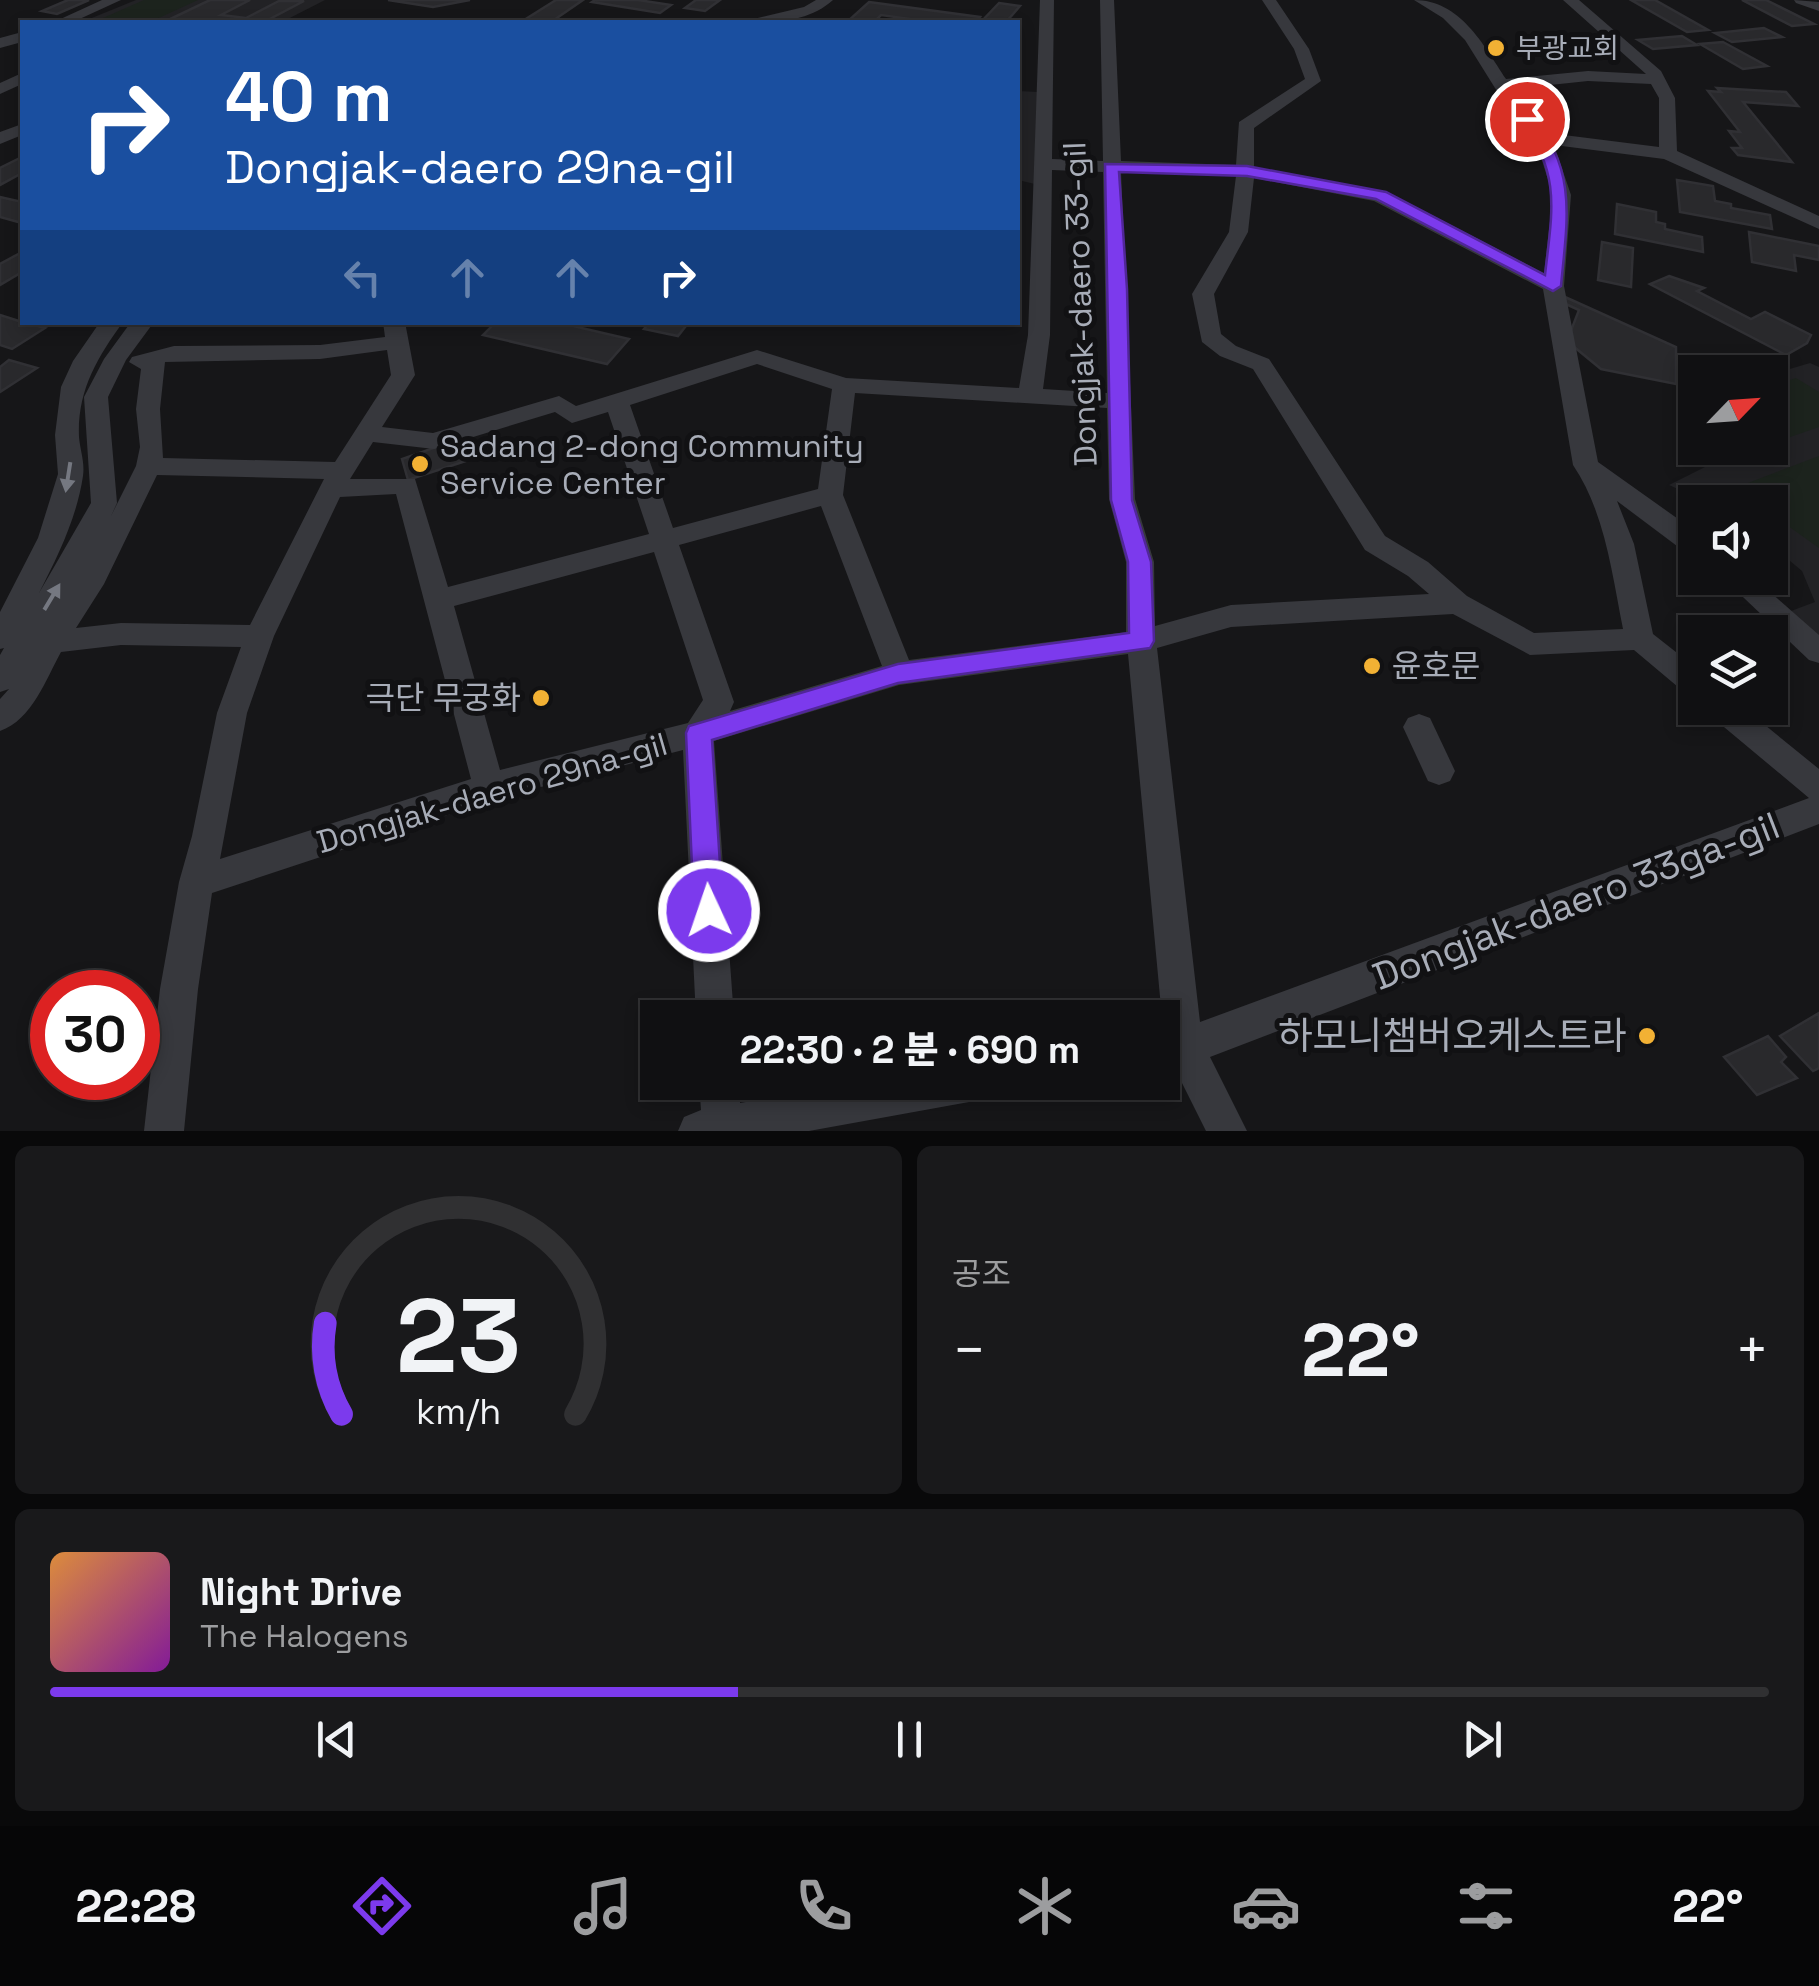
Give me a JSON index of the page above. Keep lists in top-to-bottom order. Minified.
{"streets":{"street":["Dongjak-daero 33-gil","Dongjak-daero 29na-gil","Dongjak-daero 33ga-gil"]},"crossings":[["Dongjak-daero 33-gil","Dongjak-daero 29na-gil"]],"places":["부광교회","Sadang 2-dong Community Service Center","윤호문","극단 무궁화","하모니챔버오케스트라"],"north":"top right","page":{"turn":["40 m","Dongjak-daero 29na-gil"],"limit":"30","trip":"22:30 · 2 분 · 690 m","tile":"공조","heat":["−","22°","+"],"song":["Night Drive","The Halogens"],"tabs":["22:28","22°"],"gauge":["23","km/h"]}}
